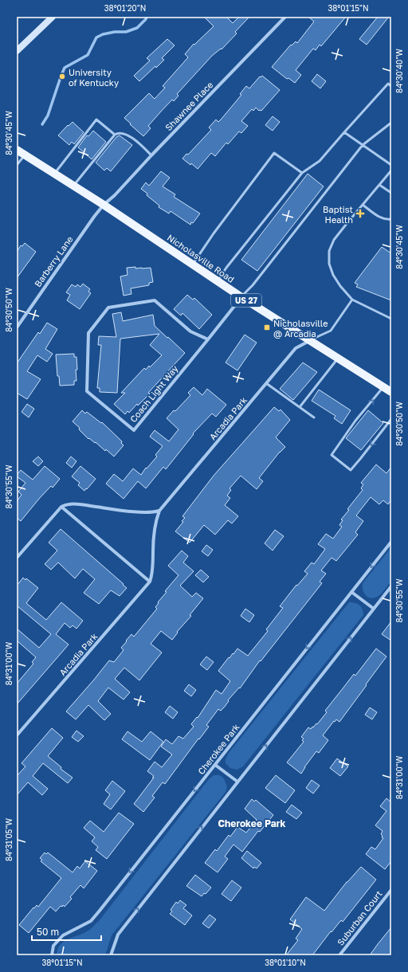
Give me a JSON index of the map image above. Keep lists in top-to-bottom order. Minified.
{"streets":{"main road":["Nicholasville Road","US 27"],"street":["Shawnee Place","Barberry Lane","Coach Light Way","Arcadia Park","Cherokee Park","Suburban Court"]},"crossings":[["Shawnee Place","Nicholasville Road"],["Shawnee Place","Barberry Lane"],["Nicholasville Road","Barberry Lane"],["Nicholasville Road","Coach Light Way"],["Nicholasville Road","Arcadia Park"]],"districts":["Cherokee Park"],"places":{"other":["University of Kentucky"],"health":["Baptist Health"],"transit":["Nicholasville @ Arcadia"]},"scale_bar":"50 m","coordinates":["38°01'20\"N","38°01'15\"N","84°30'40\"W","84°30'45\"W","84°30'50\"W","84°30'55\"W","84°31'00\"W","84°31'05\"W","38°01'10\"N"]}
